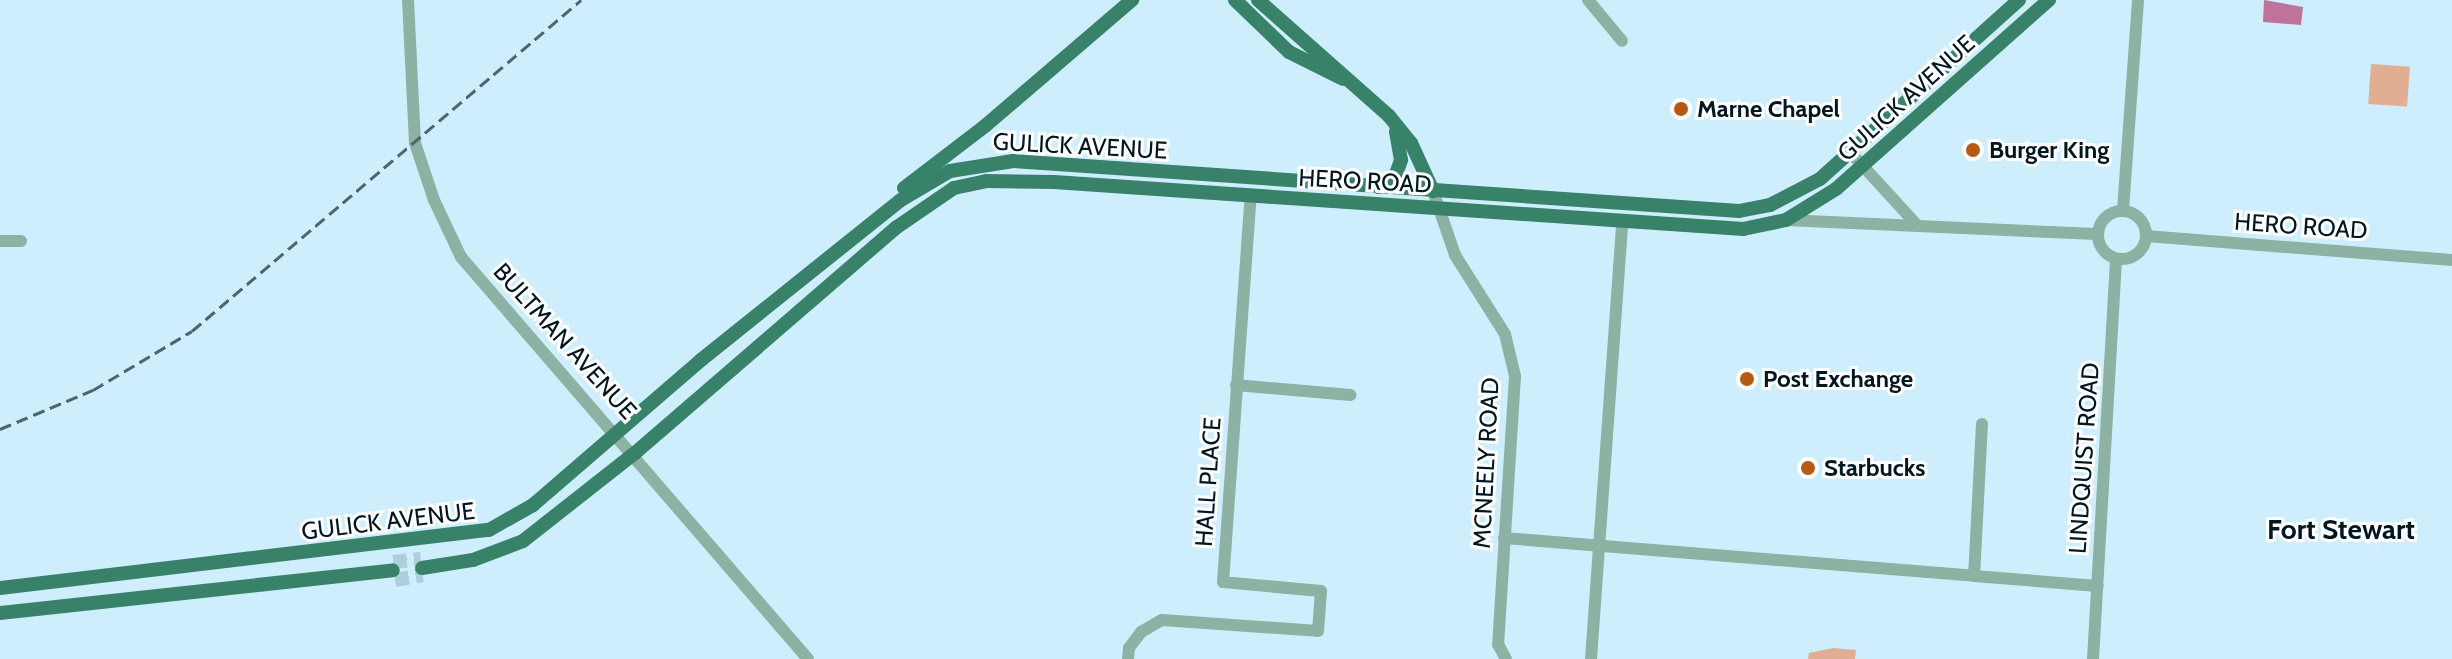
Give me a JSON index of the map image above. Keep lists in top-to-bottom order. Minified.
{"streets":{"main road":["GULICK AVENUE","HERO ROAD"],"street":["BULTMAN AVENUE","LINDQUIST ROAD","MCNEELY ROAD","HALL PLACE"]},"crossings":[["GULICK AVENUE","HERO ROAD"],["GULICK AVENUE","BULTMAN AVENUE"],["GULICK AVENUE","MCNEELY ROAD"],["HERO ROAD","BULTMAN AVENUE"],["HERO ROAD","LINDQUIST ROAD"],["HERO ROAD","MCNEELY ROAD"],["HERO ROAD","HALL PLACE"]],"districts":["Fort Stewart"],"places":["Marne Chapel","Burger King","Post Exchange","Starbucks"]}
